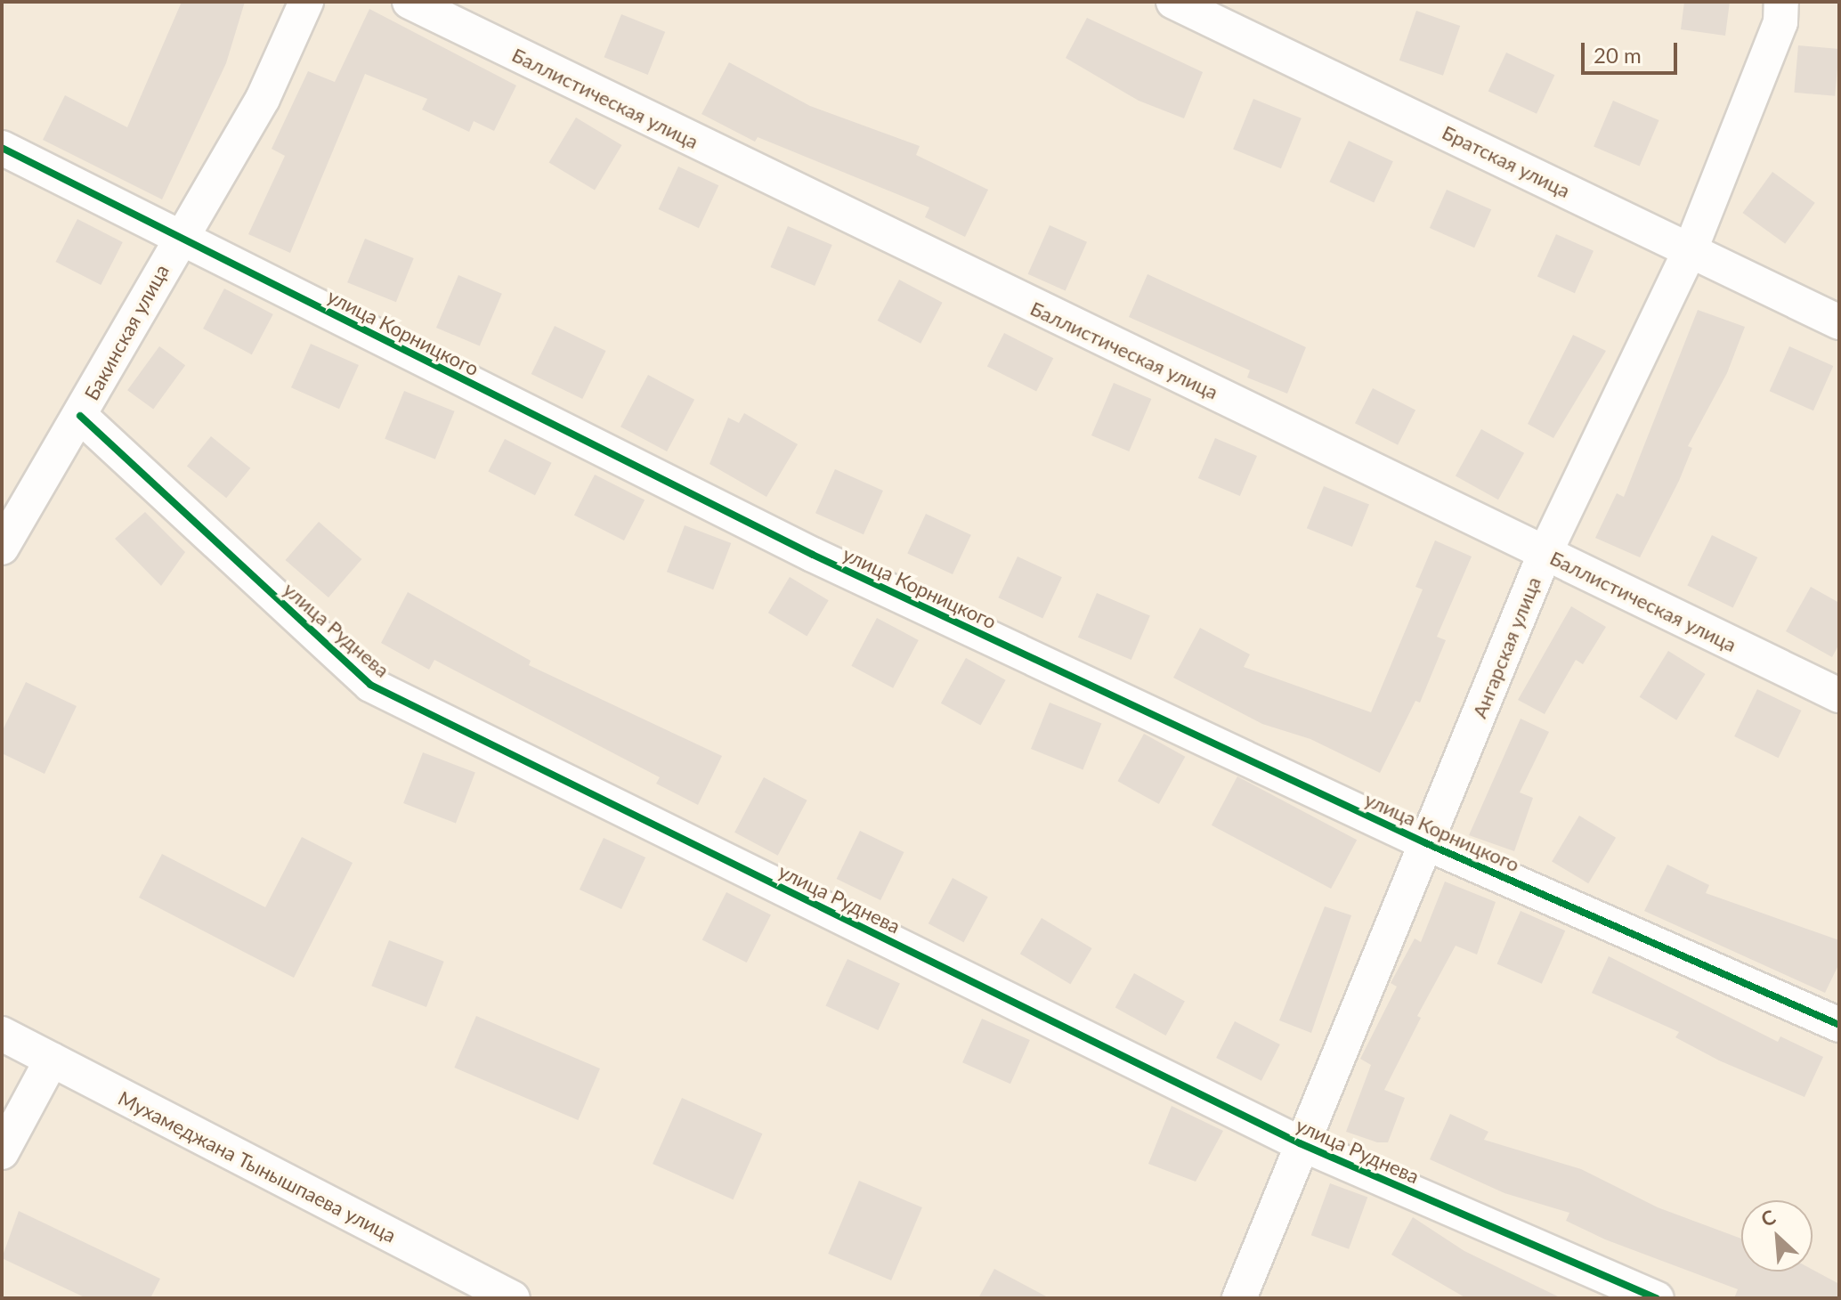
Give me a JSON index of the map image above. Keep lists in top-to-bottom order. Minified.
{"streets":{"street":["Баллистическая улица","Братская улица","Бакинская улица","улица Корницкого","улица Руднева","Ангарская улица","Мухамеджана Тынышпаева улица"]},"crossings":[["Баллистическая улица","Ангарская улица"],["Братская улица","Ангарская улица"],["Бакинская улица","улица Корницкого"],["Бакинская улица","улица Руднева"],["улица Корницкого","Ангарская улица"],["улица Руднева","Ангарская улица"]],"scale_bar":"20 m","north":"top left"}
